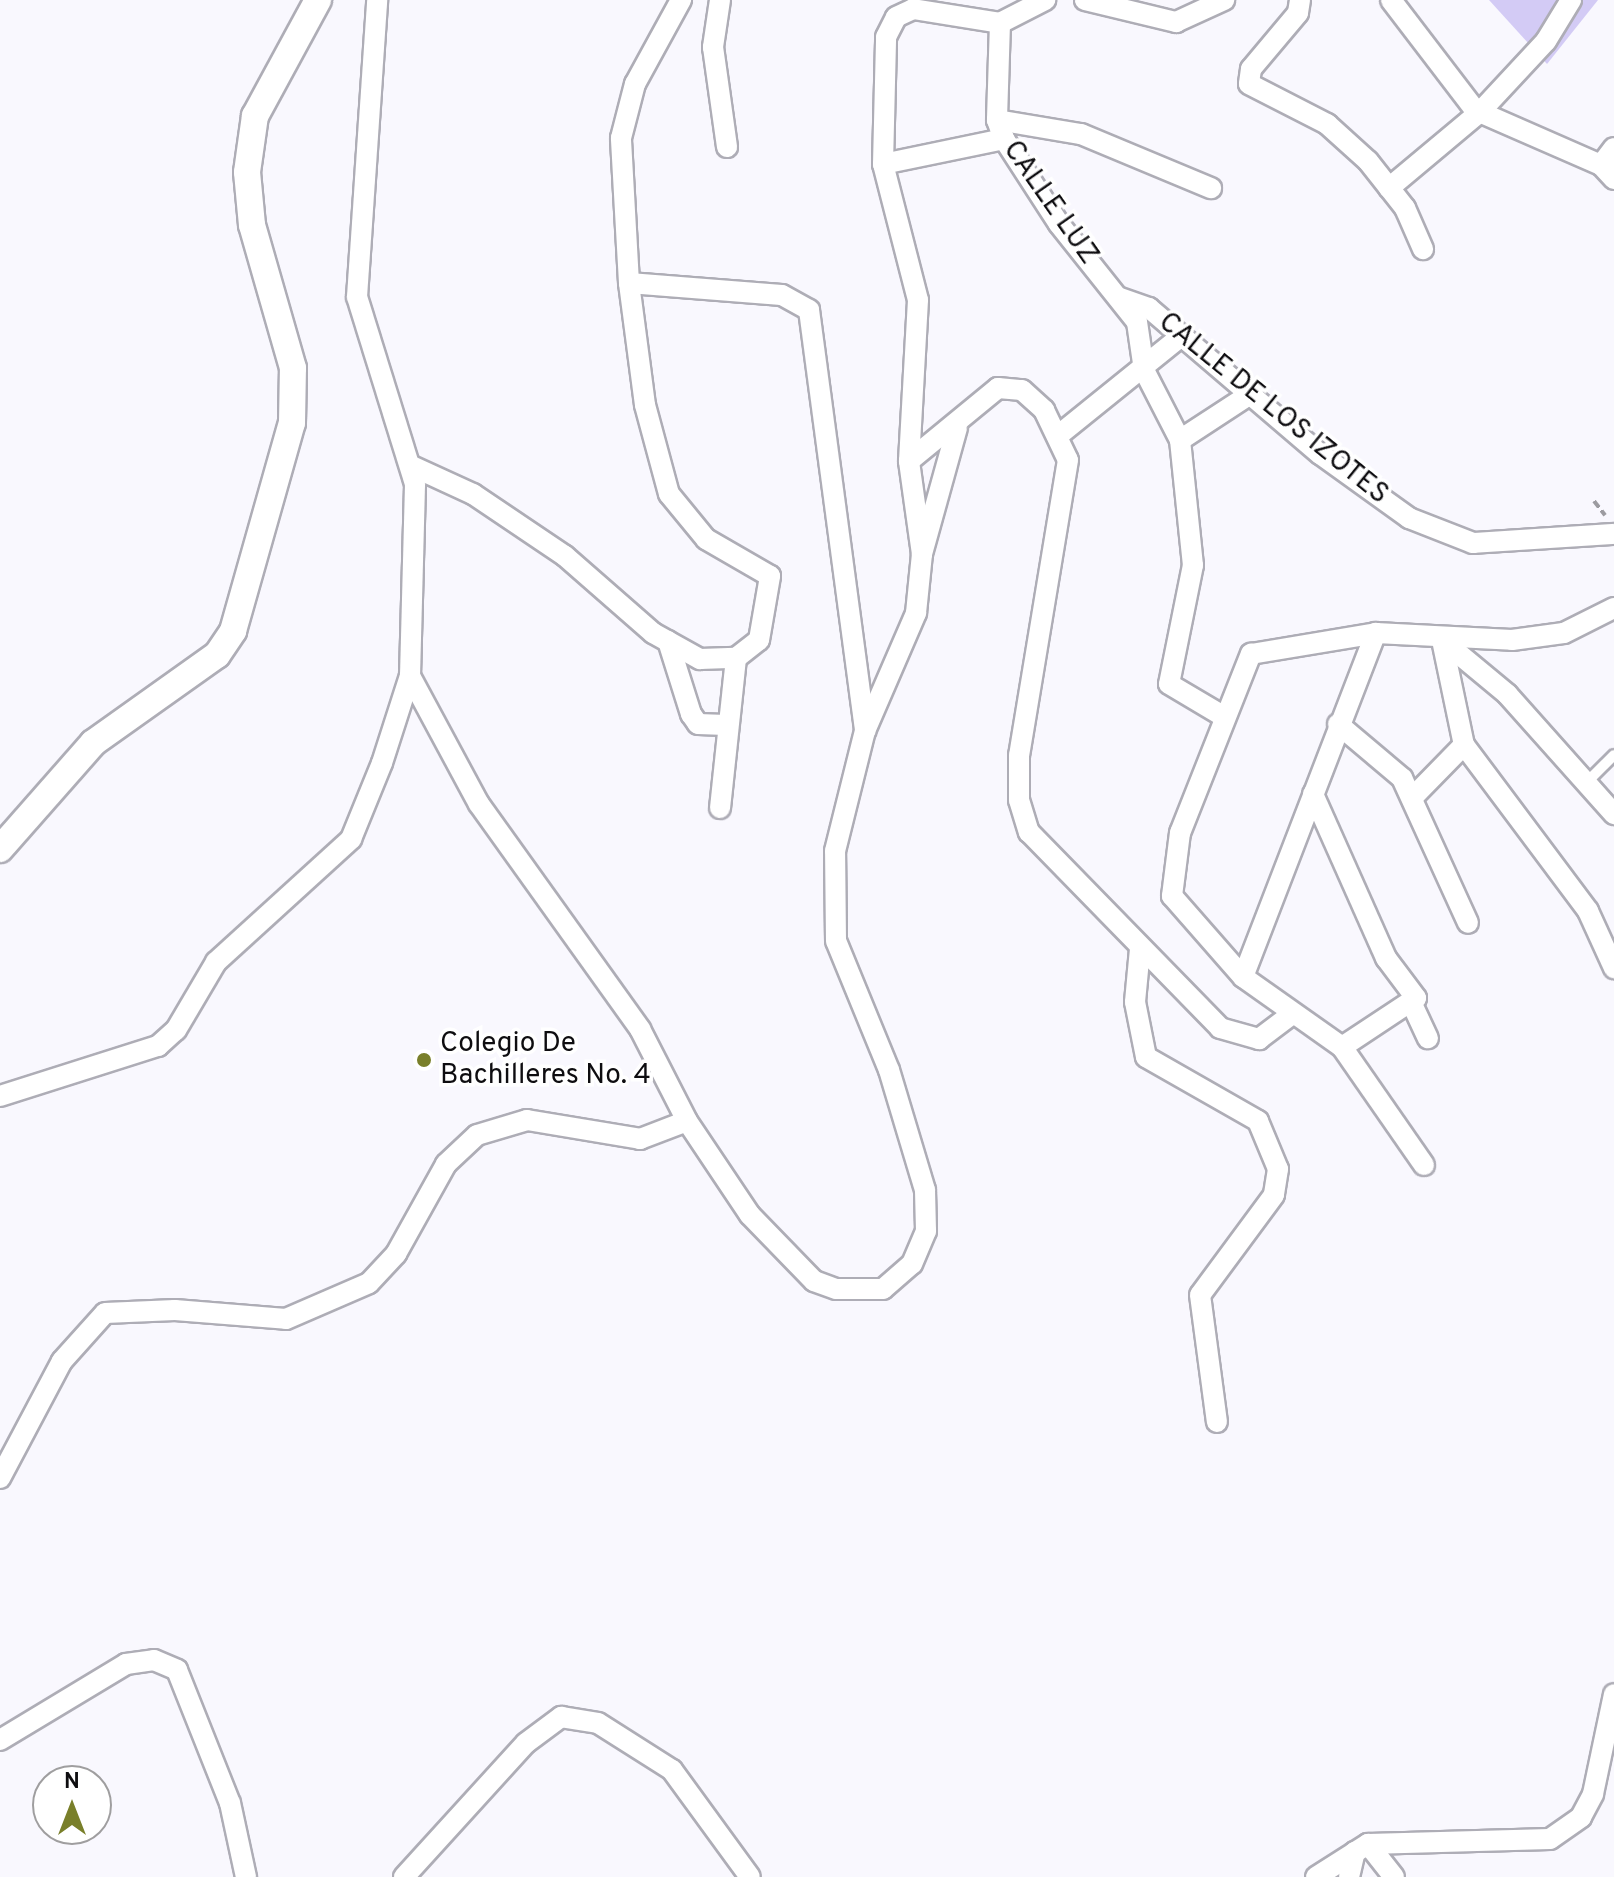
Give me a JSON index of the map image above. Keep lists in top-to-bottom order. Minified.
{"streets":{"street":["CALLE LUZ","CALLE DE LOS IZOTES"]},"crossings":[["CALLE LUZ","CALLE DE LOS IZOTES"]],"places":["Colegio De Bachilleres No. 4"],"north":"top"}
